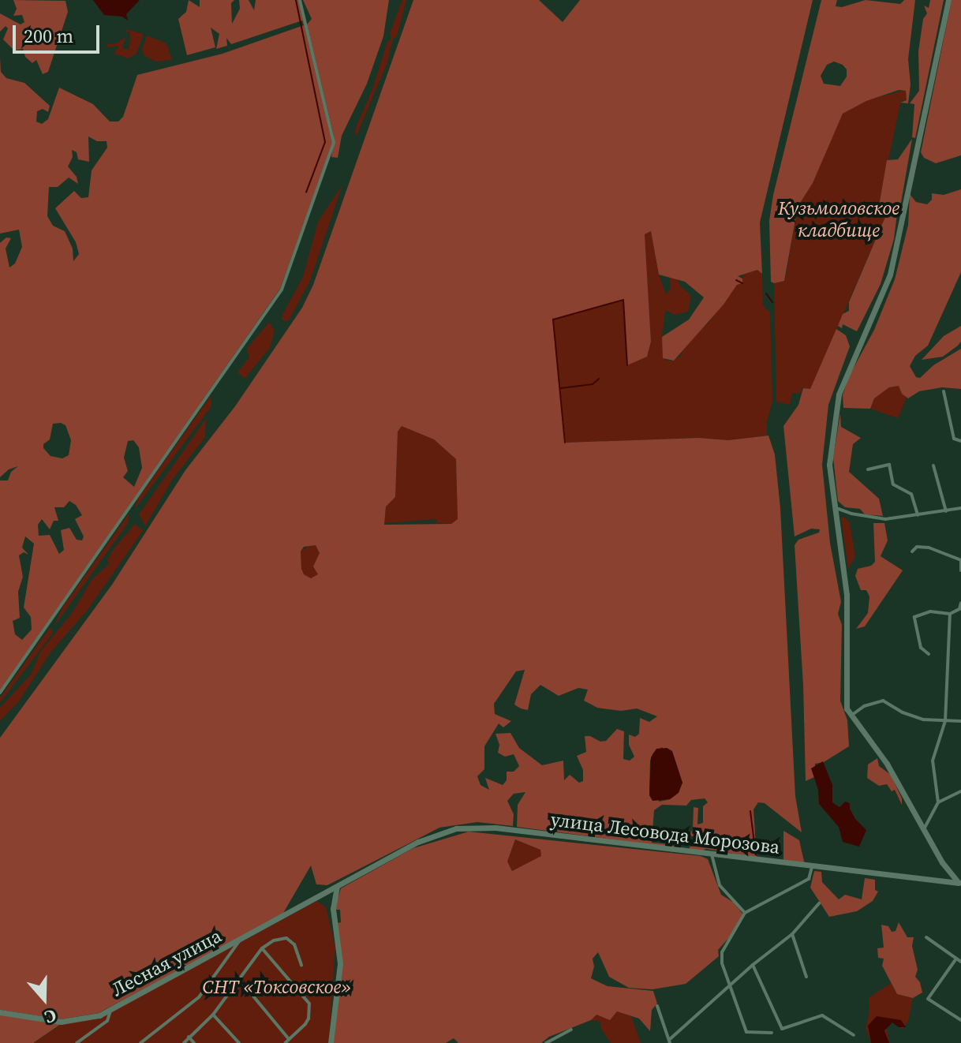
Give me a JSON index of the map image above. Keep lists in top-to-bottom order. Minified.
{"streets":{"street":["улица Лесовода Морозова","Лесная улица"]},"crossings":[["улица Лесовода Морозова","Лесная улица"]],"parks":["Кузьмоловское кладбище","СНТ «Токсовское»"],"scale_bar":"200 m","north":"bottom"}
